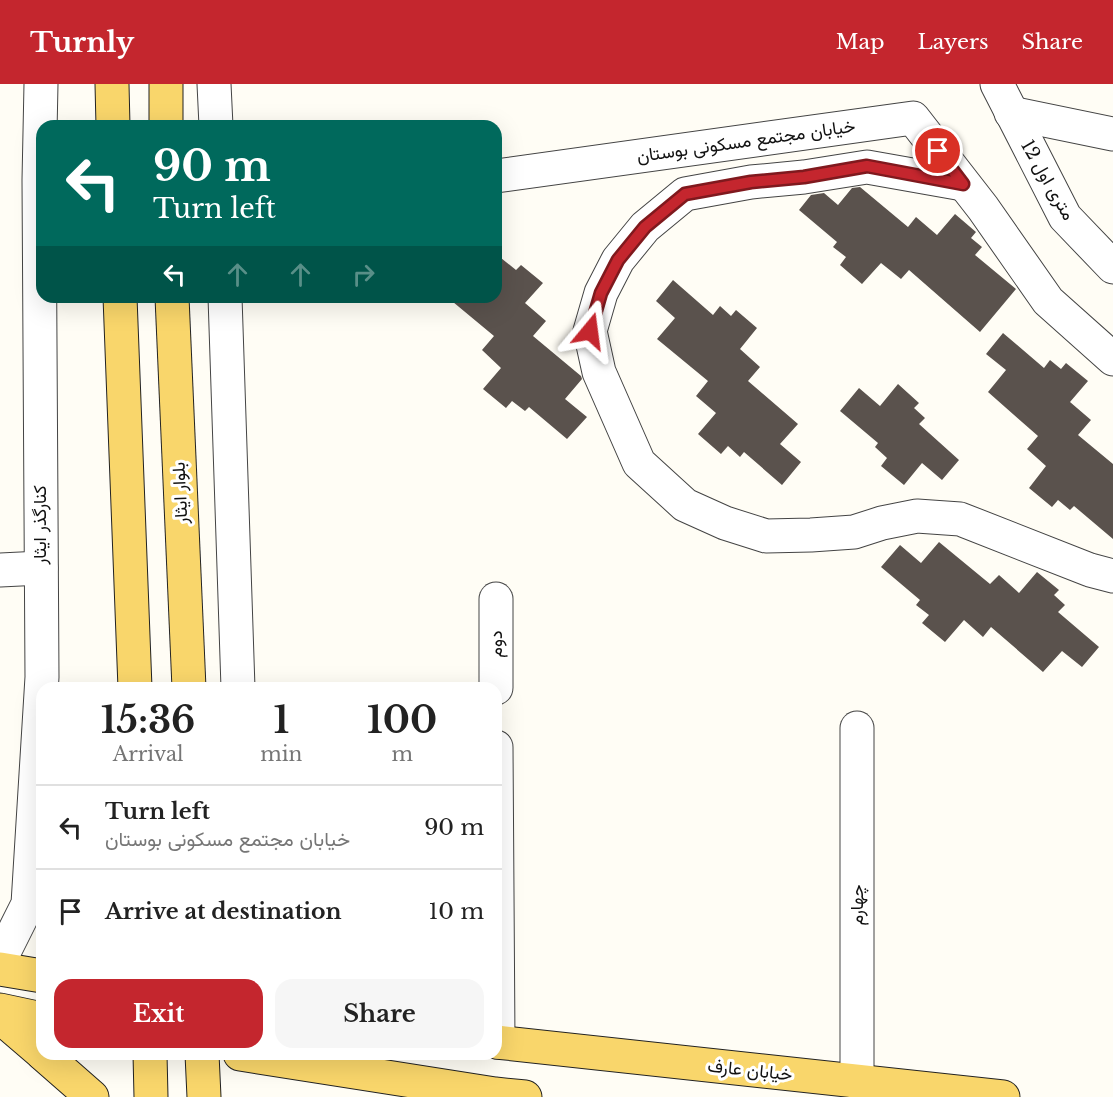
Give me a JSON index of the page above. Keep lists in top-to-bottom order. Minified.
{"streets":{"main road":["بلوار ایثار","خیابان عارف"],"street":["خیابان مجتمع مسکونی بوستان","12 متری اول","کنارگذر ایثار","دوم","چهارم"]},"crossings":[["چهارم","خیابان عارف"]],"page":{"header":"Turnly","nav":["Map","Layers","Share"],"turn":["90 m","Turn left"],"eta":["15:36","Arrival","1","min","100","m"],"list":[{"name":"Turn left","note":"خیابان مجتمع مسکونی بوستان","value":"90 m"},{"name":"Arrive at destination","value":"10 m"}],"buttons":["Exit","Share"]}}
